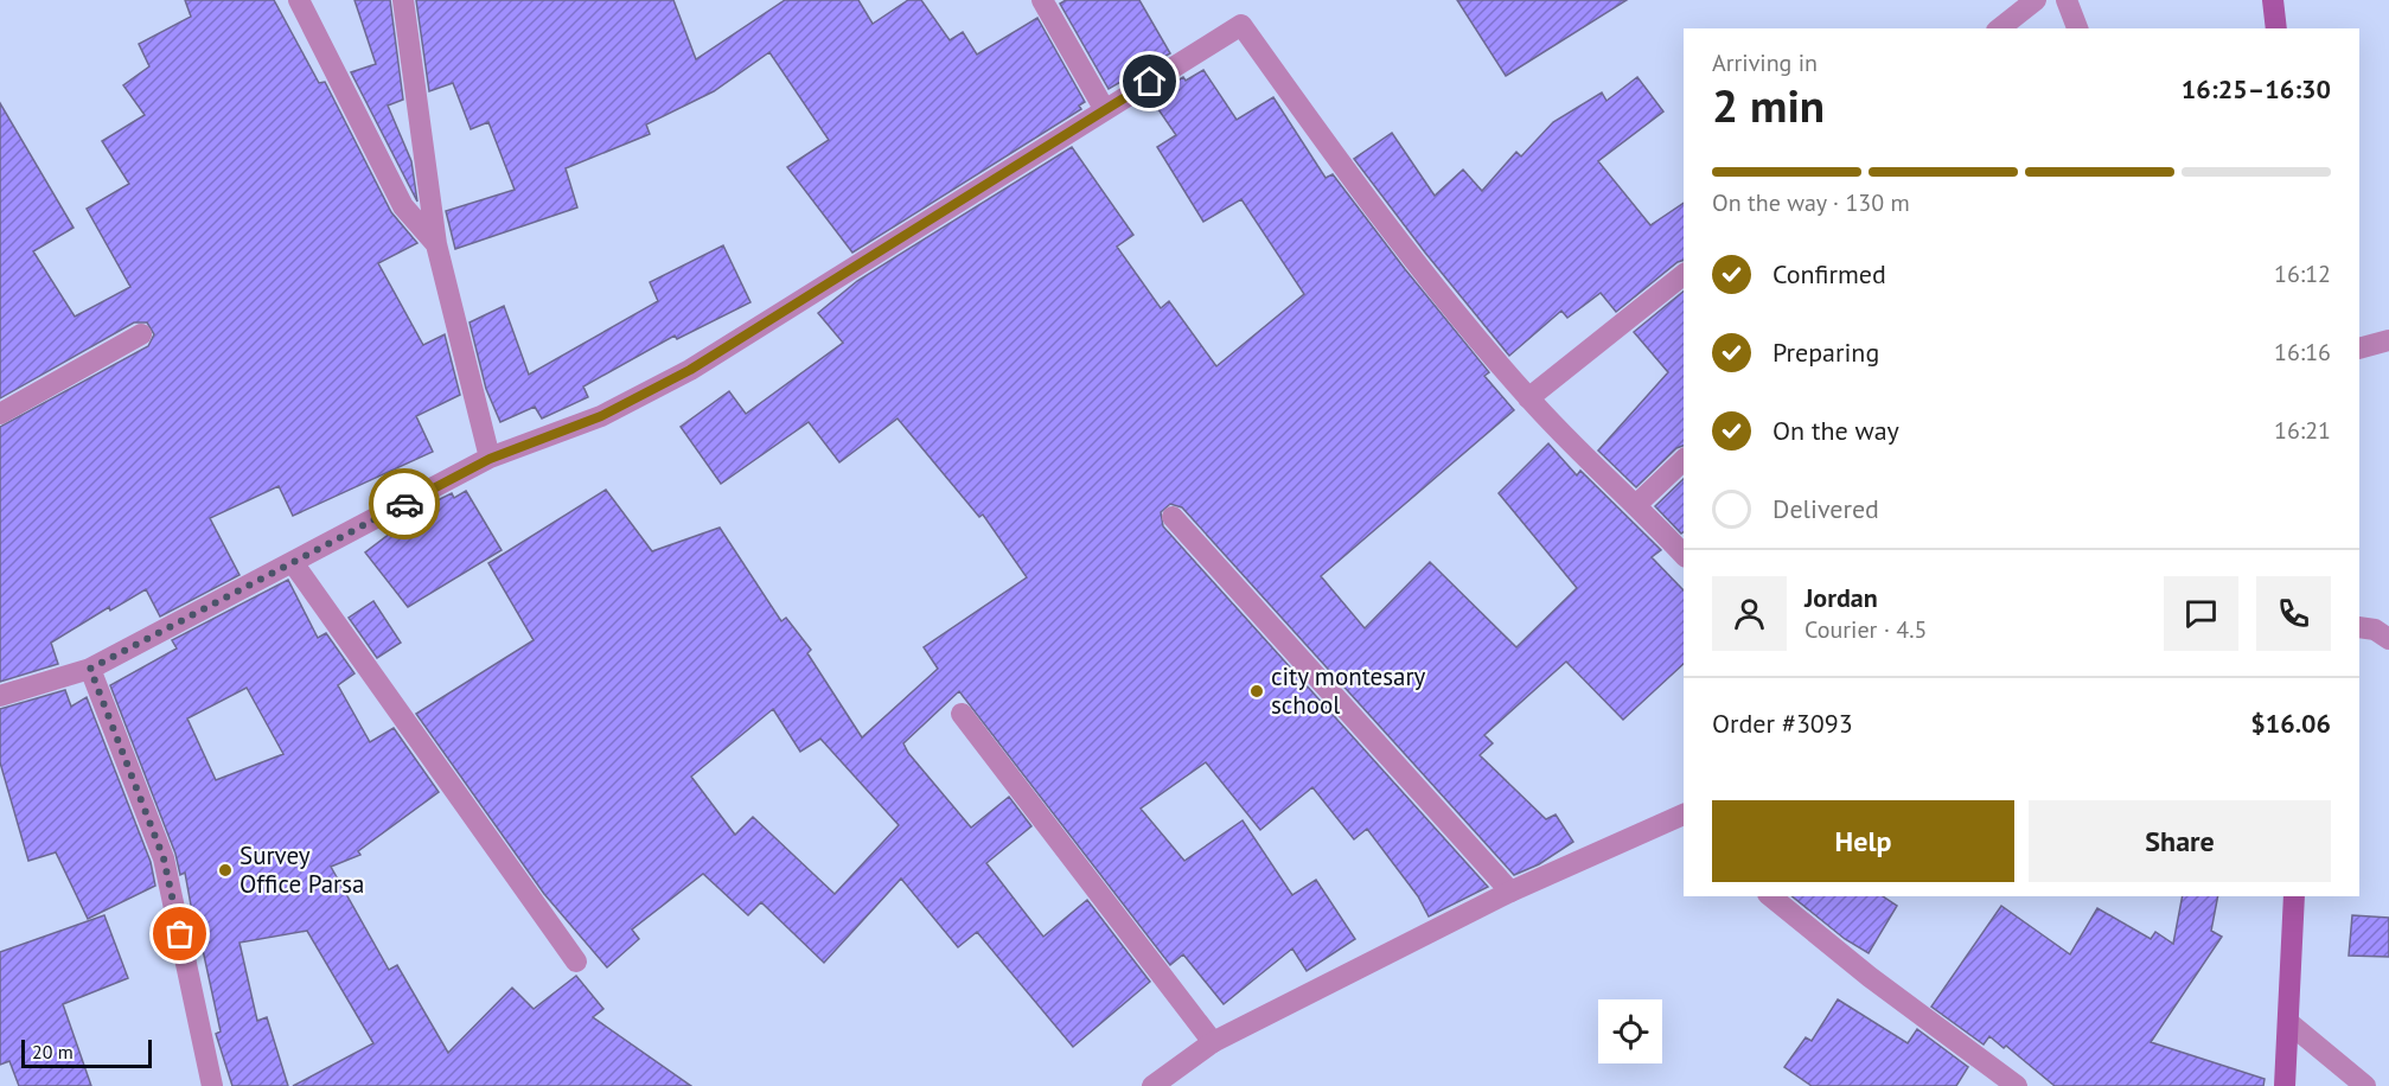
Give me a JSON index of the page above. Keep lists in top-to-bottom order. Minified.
{"places":["city montesary school","Survey Office Parsa"],"scale_bar":"20 m","page":{"heading":["2 min","Arriving in","16:25–16:30"],"panel":["Jordan","Courier · 4.5","Order #3093","$16.06"],"bar":"On the way · 130 m","list":[["Confirmed","16:12"],["Preparing","16:16"],["On the way","16:21"],"Delivered"],"buttons":["Help","Share"],"scale":"20 m"}}
